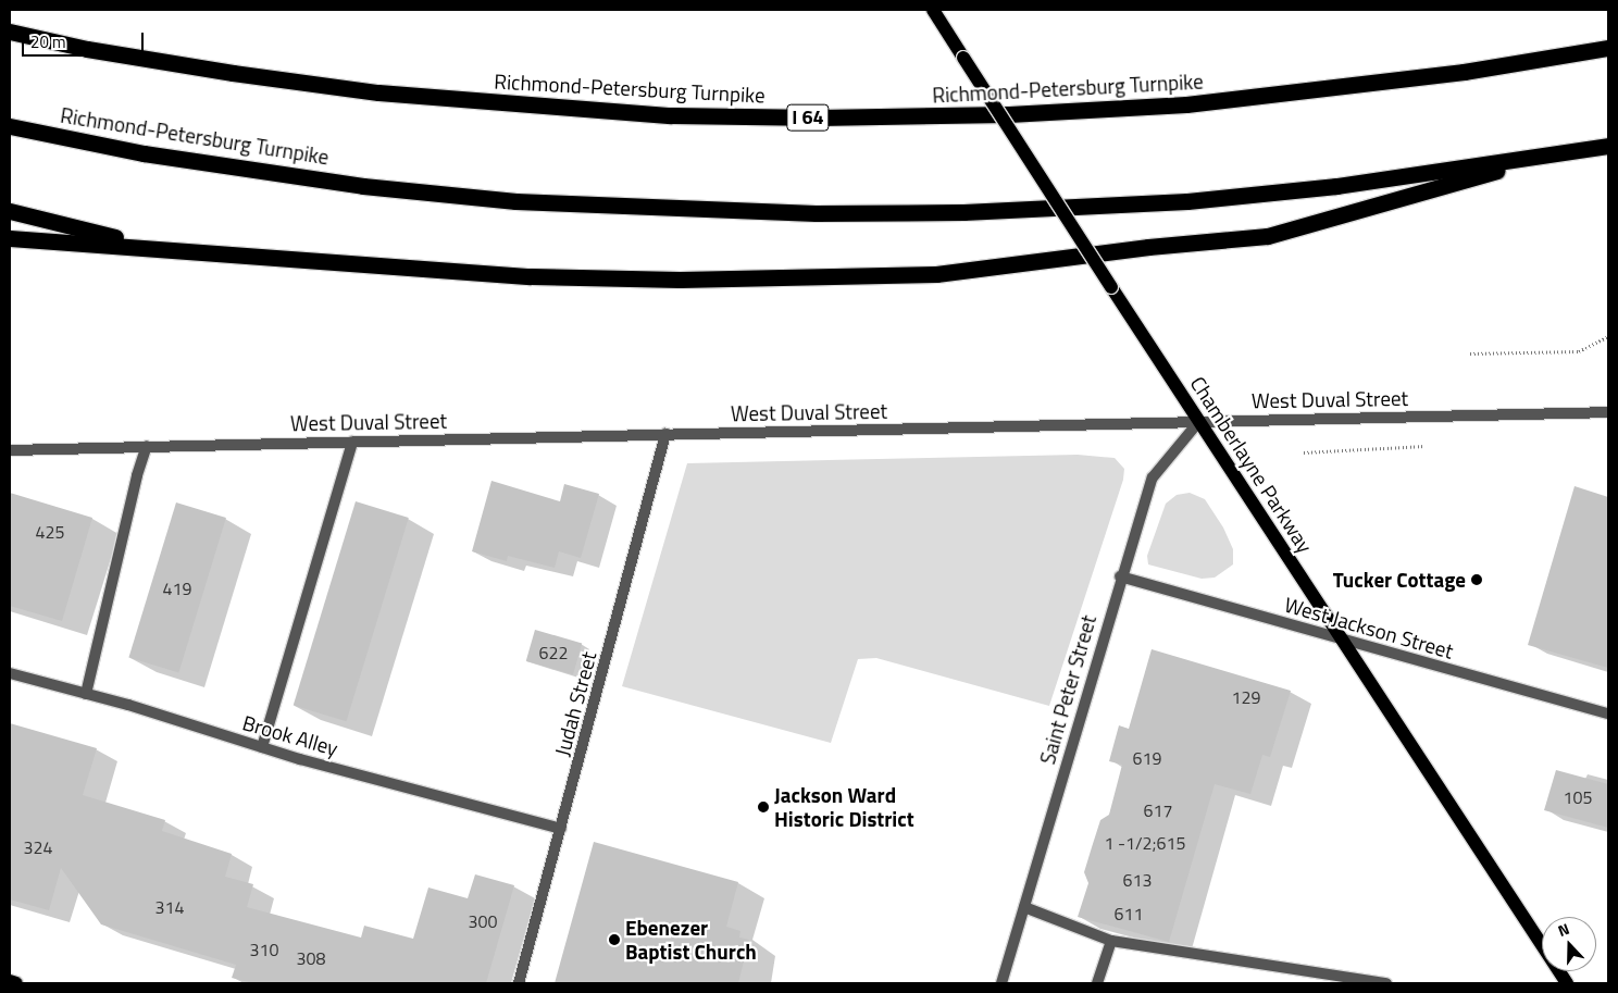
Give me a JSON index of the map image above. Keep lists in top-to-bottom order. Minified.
{"streets":{"highway":["Richmond-Petersburg Turnpike","I 64"],"main road":["Chamberlayne Parkway"],"street":["West Duval Street","West Jackson Street","Saint Peter Street","Judah Street","Brook Alley"]},"crossings":[["West Duval Street","Chamberlayne Parkway"],["West Duval Street","Saint Peter Street"],["West Duval Street","Judah Street"],["Chamberlayne Parkway","West Jackson Street"],["Chamberlayne Parkway","Saint Peter Street"],["West Jackson Street","Saint Peter Street"],["Judah Street","Brook Alley"]],"places":["Tucker Cottage","Jackson Ward Historic District","Ebenezer Baptist Church"],"house_numbers":["425","419","622","129","619","105","617","1 -1/2;615","324","613","314","611","300","310","308"],"scale_bar":"20 m","north":"top"}
